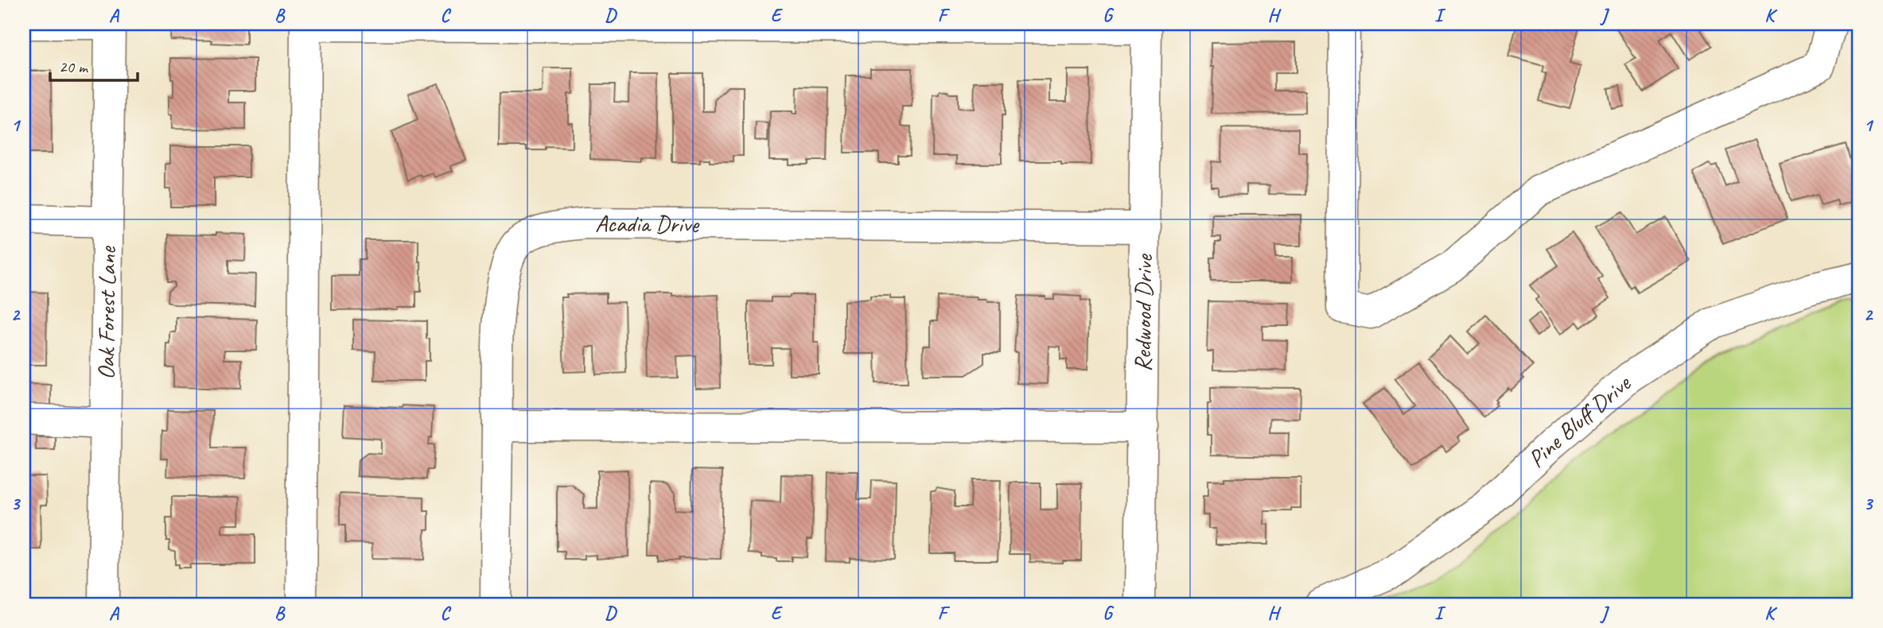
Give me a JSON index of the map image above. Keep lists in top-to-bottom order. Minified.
{"streets":{"street":["Acadia Drive","Oak Forest Lane","Redwood Drive","Pine Bluff Drive"]},"crossings":[["Acadia Drive","Redwood Drive"]],"scale_bar":"20 m","grid":{"columns":["A","B","C","D","E","F","G","H","I","J","K"],"rows":["1","2","3"]}}
